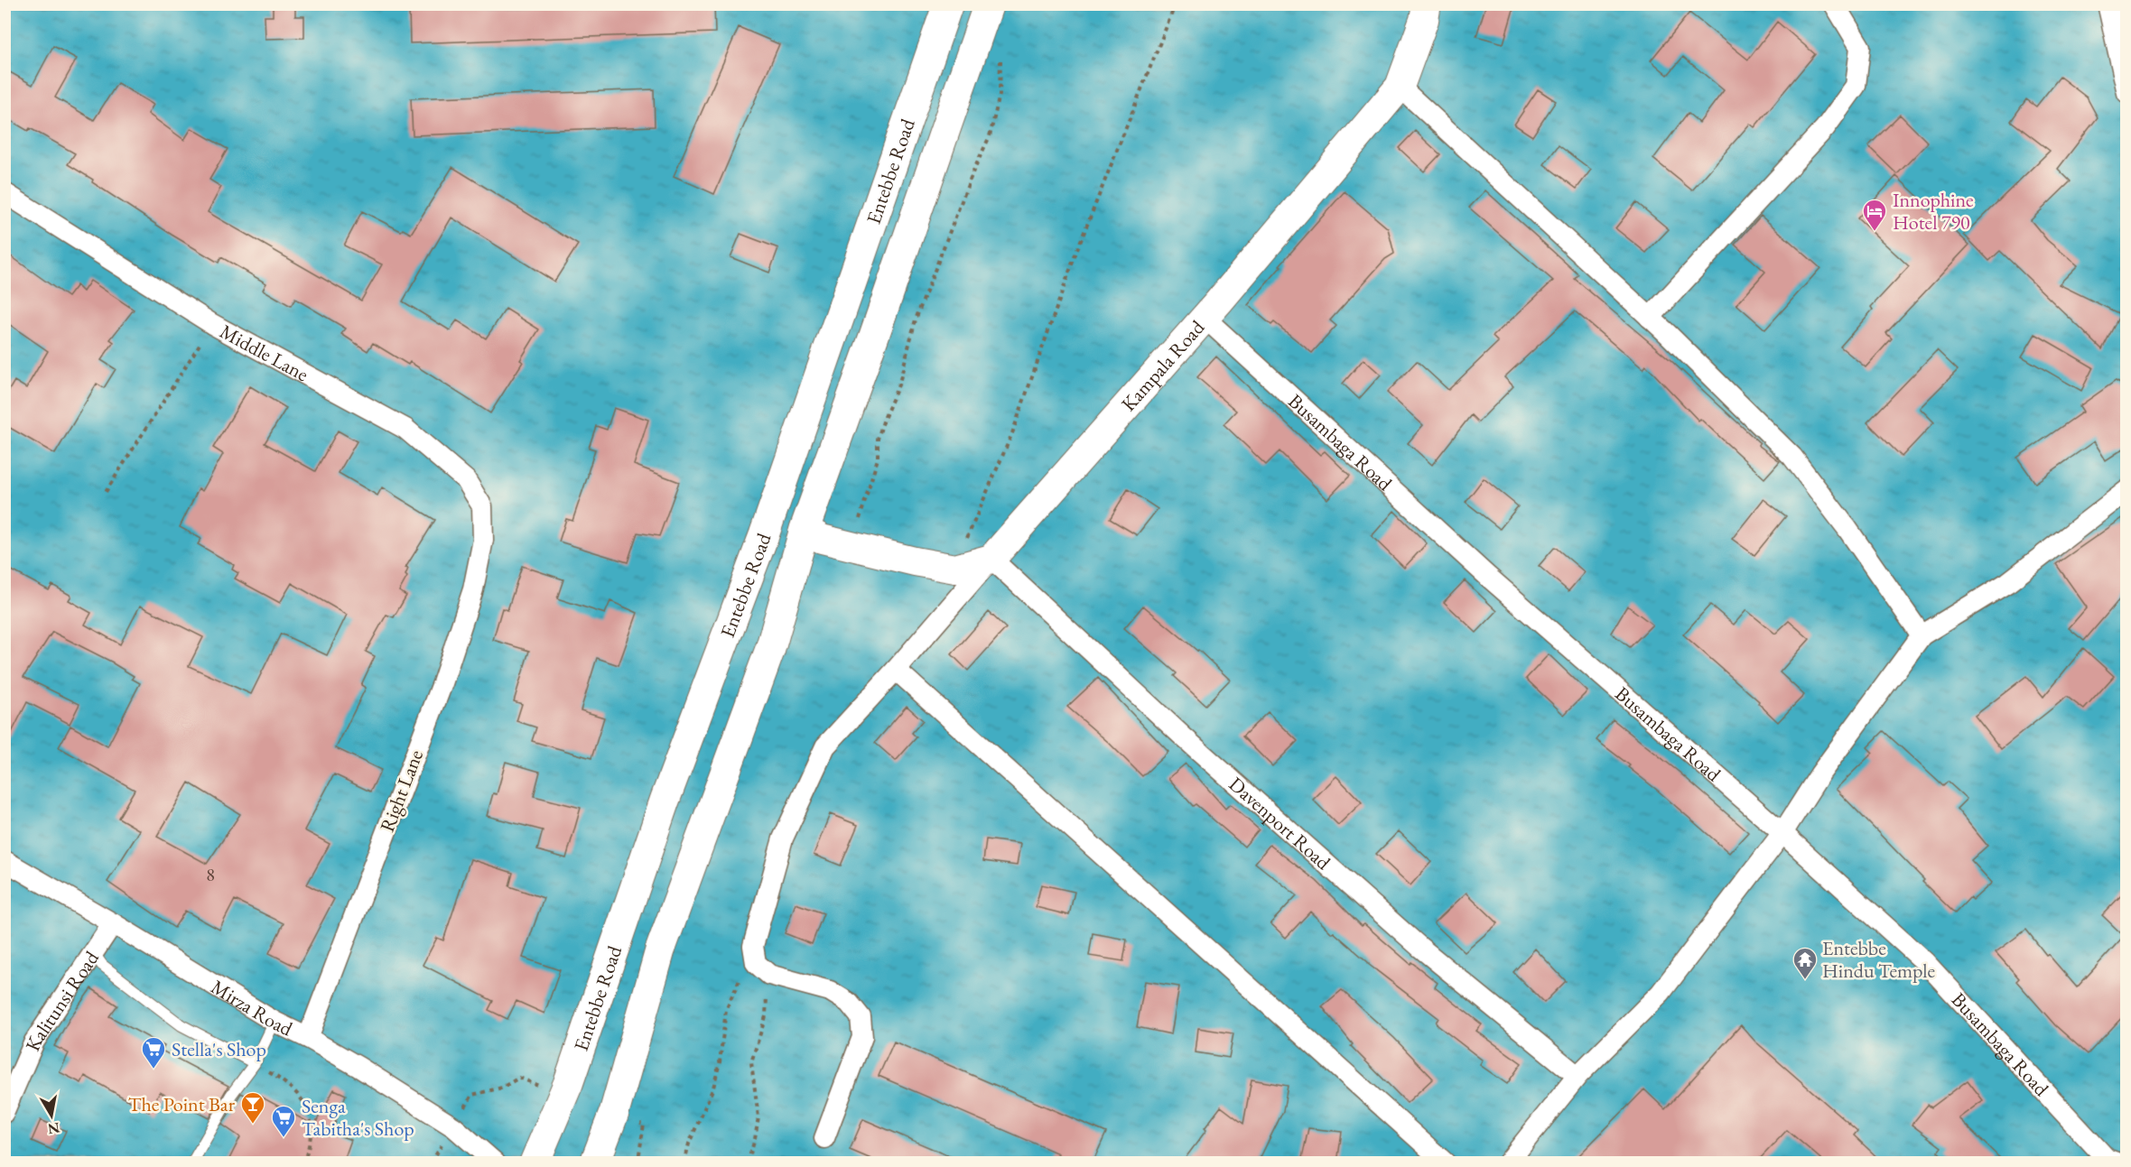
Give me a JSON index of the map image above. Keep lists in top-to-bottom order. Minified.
{"streets":{"highway":["Entebbe Road"],"main road":["Kampala Road"],"street":["Middle Lane","Busambaga Road","Right Lane","Davenport Road","Kalitunsi Road","Mirza Road"]},"crossings":[["Middle Lane","Right Lane"],["Kampala Road","Busambaga Road"],["Kampala Road","Davenport Road"],["Right Lane","Mirza Road"],["Kalitunsi Road","Mirza Road"]],"places":{"hotel":["Innophine Hotel 790"],"temple":["Entebbe Hindu Temple"],"supermarket":["Stella's Shop","Senga Tabitha's Shop"],"bar":["The Point Bar"]},"house_numbers":["8"],"north":"bottom"}
